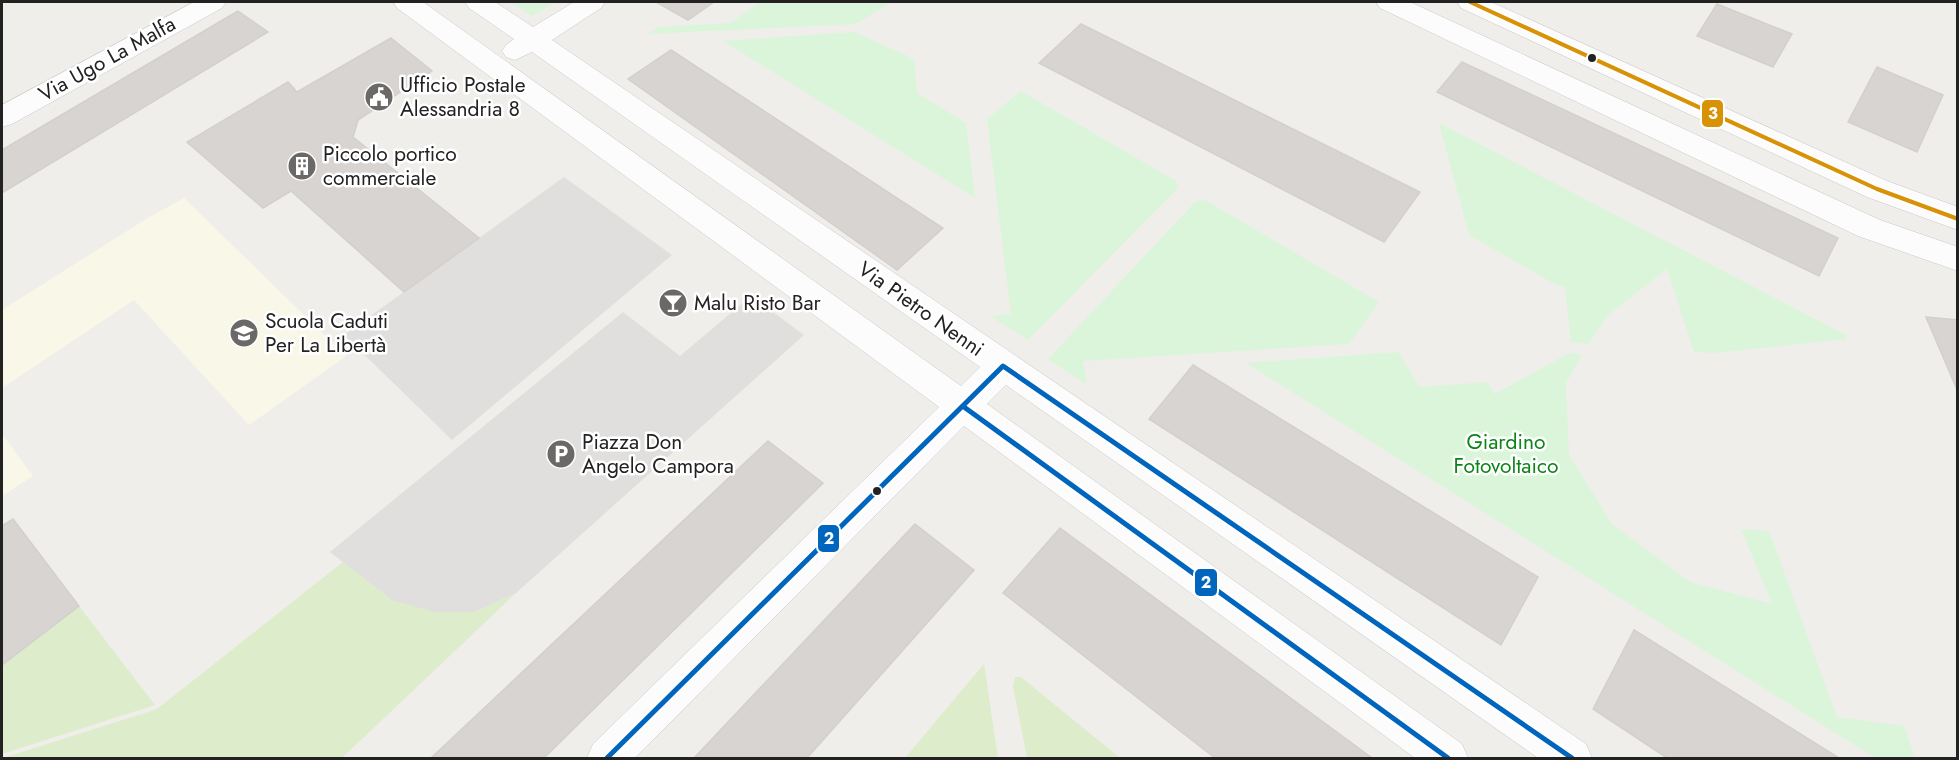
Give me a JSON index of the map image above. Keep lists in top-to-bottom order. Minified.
{"streets":{"street":["Via Ugo La Malfa","Via Pietro Nenni"]},"parks":["Giardino Fotovoltaico"],"places":{"public building":["Ufficio Postale Alessandria 8"],"building":["Piccolo portico commerciale"],"bar":["Malu Risto Bar"],"school or university":["Scuola Caduti Per La Libertà"],"parking":["Piazza Don Angelo Campora"]},"lines":["transit line 3","transit line 2"]}
